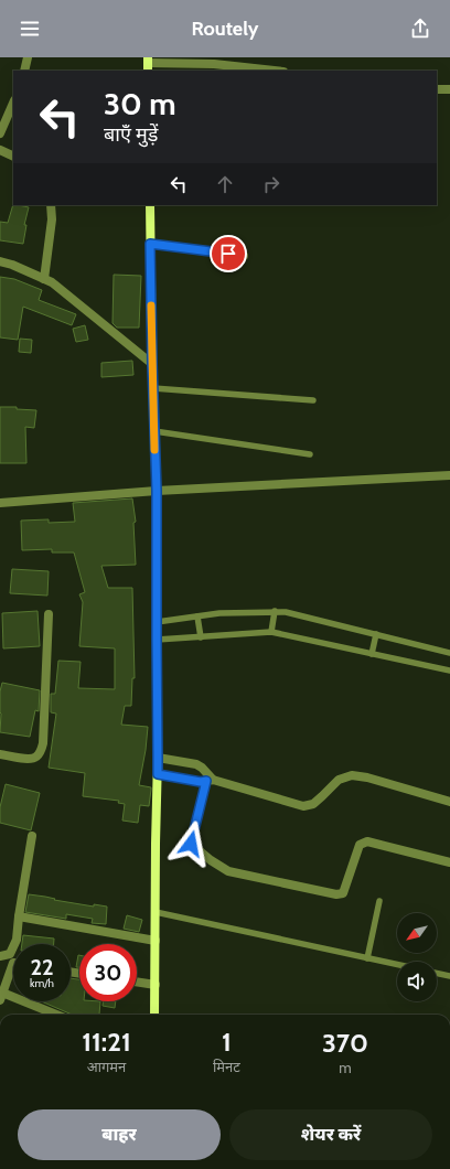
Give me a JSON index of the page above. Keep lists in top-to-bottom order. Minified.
{"north":"bottom left","page":{"header":"Routely","turn":["30 m","बाएँ मुड़ें"],"speed":"22 km/h","limit":"30","eta":["11:21","आगमन","1","मिनट","370","m"],"buttons":["बाहर","शेयर करें"]}}
